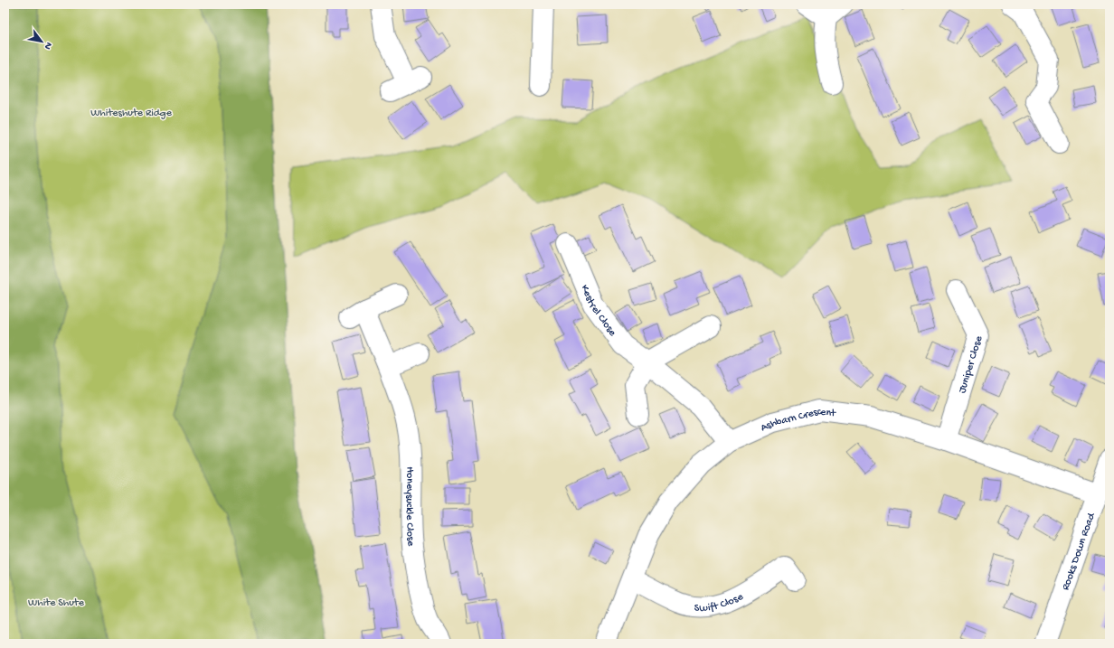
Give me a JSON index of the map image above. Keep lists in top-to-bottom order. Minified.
{"streets":{"street":["Kestrel Close","Juniper Close","Ashbarn Crescent","Honeysuckle Close","Rooks Down Road","Swift Close"]},"crossings":[["Kestrel Close","Ashbarn Crescent"],["Juniper Close","Ashbarn Crescent"],["Ashbarn Crescent","Rooks Down Road"],["Ashbarn Crescent","Swift Close"]],"parks":["Whiteshute Ridge","White Shute"],"north":"bottom right"}
